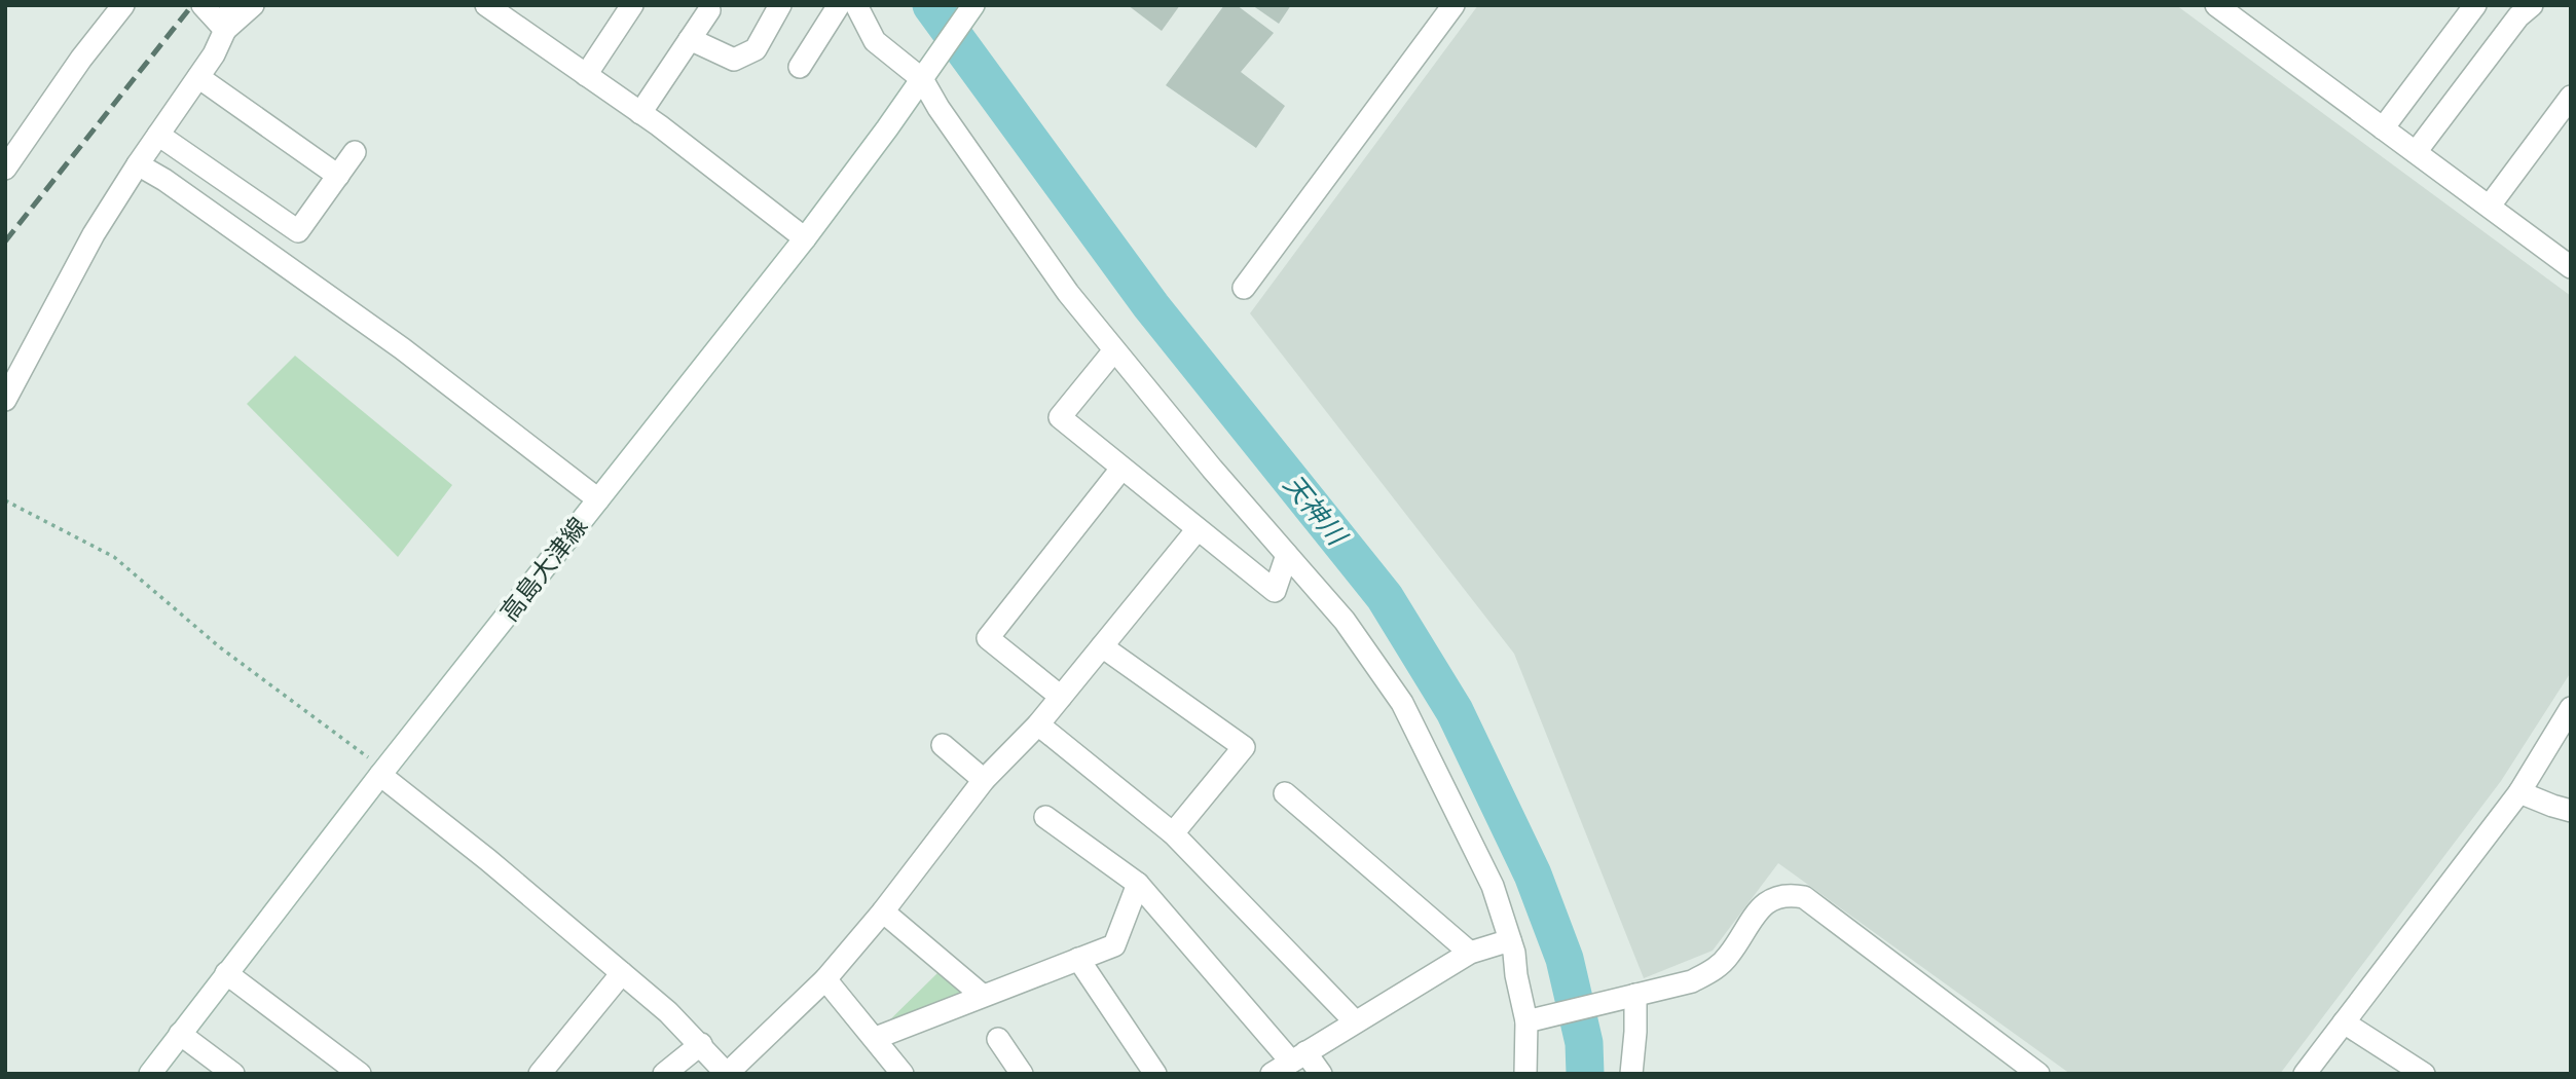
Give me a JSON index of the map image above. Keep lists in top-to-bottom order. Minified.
{"streets":{"street":["高島大津線"]},"water":["天神川"]}
